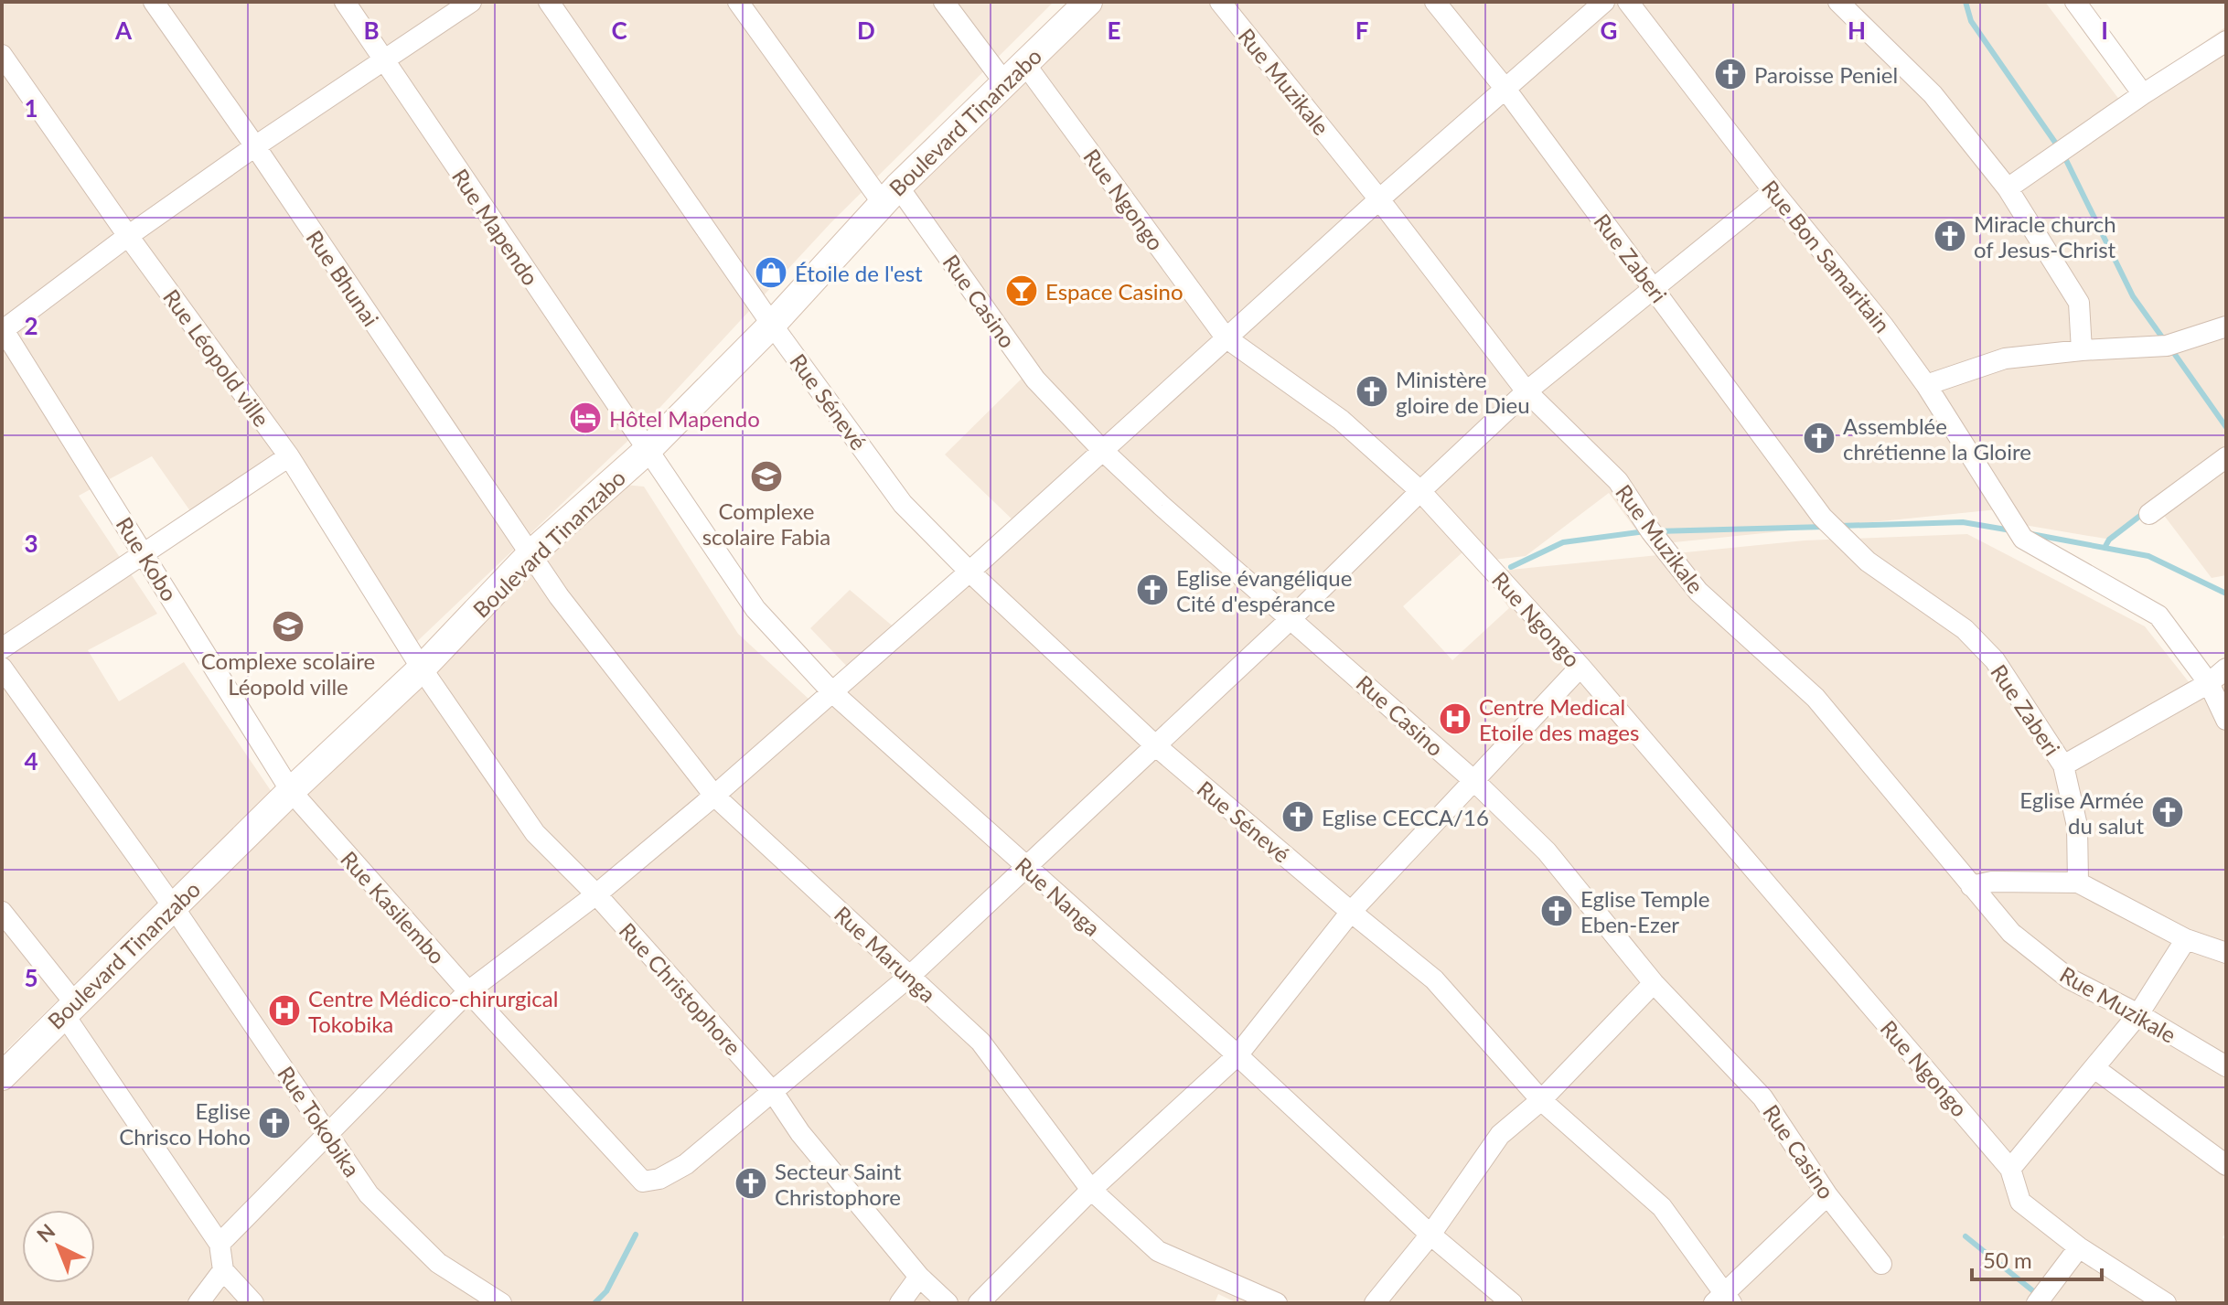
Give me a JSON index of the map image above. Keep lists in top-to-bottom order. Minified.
{"streets":{"street":["Rue Muzikale","Boulevard Tinanzabo","Rue Ngongo","Rue Mapendo","Rue Bon Samaritain","Rue Zaberi","Rue Bhunai","Rue Casino","Rue Léopold ville","Rue Sénevé","Rue Kobo","Rue Nanga","Rue Kasilembo","Rue Marunga","Rue Christophore","Rue Tokobika"]},"crossings":[["Boulevard Tinanzabo","Rue Ngongo"],["Boulevard Tinanzabo","Rue Mapendo"],["Boulevard Tinanzabo","Rue Bhunai"],["Boulevard Tinanzabo","Rue Casino"],["Boulevard Tinanzabo","Rue Léopold ville"],["Boulevard Tinanzabo","Rue Sénevé"],["Boulevard Tinanzabo","Rue Kobo"],["Boulevard Tinanzabo","Rue Nanga"],["Boulevard Tinanzabo","Rue Kasilembo"],["Boulevard Tinanzabo","Rue Marunga"],["Boulevard Tinanzabo","Rue Christophore"],["Boulevard Tinanzabo","Rue Tokobika"],["Rue Mapendo","Rue Nanga"],["Rue Bhunai","Rue Marunga"],["Rue Léopold ville","Rue Christophore"],["Rue Kobo","Rue Kasilembo"],["Rue Kasilembo","Rue Christophore"]],"places":{"church":["Paroisse Peniel","Miracle church of Jesus-Christ","Ministère gloire de Dieu","Assemblée chrétienne la Gloire","Eglise évangélique Cité d'espérance","Eglise Armée du salut","Eglise CECCA/16","Eglise Temple Eben-Ezer","Eglise Chrisco Hoho","Secteur Saint Christophore"],"shop":["Étoile de l'est"],"bar":["Espace Casino"],"hotel":["Hôtel Mapendo"],"school or university":["Complexe scolaire Fabia","Complexe scolaire Léopold ville"],"hospital":["Centre Medical Etoile des mages","Centre Médico-chirurgical Tokobika"]},"scale_bar":"50 m","north":"top left","grid":{"columns":["A","B","C","D","E","F","G","H","I"],"rows":["1","2","3","4","5"]}}
